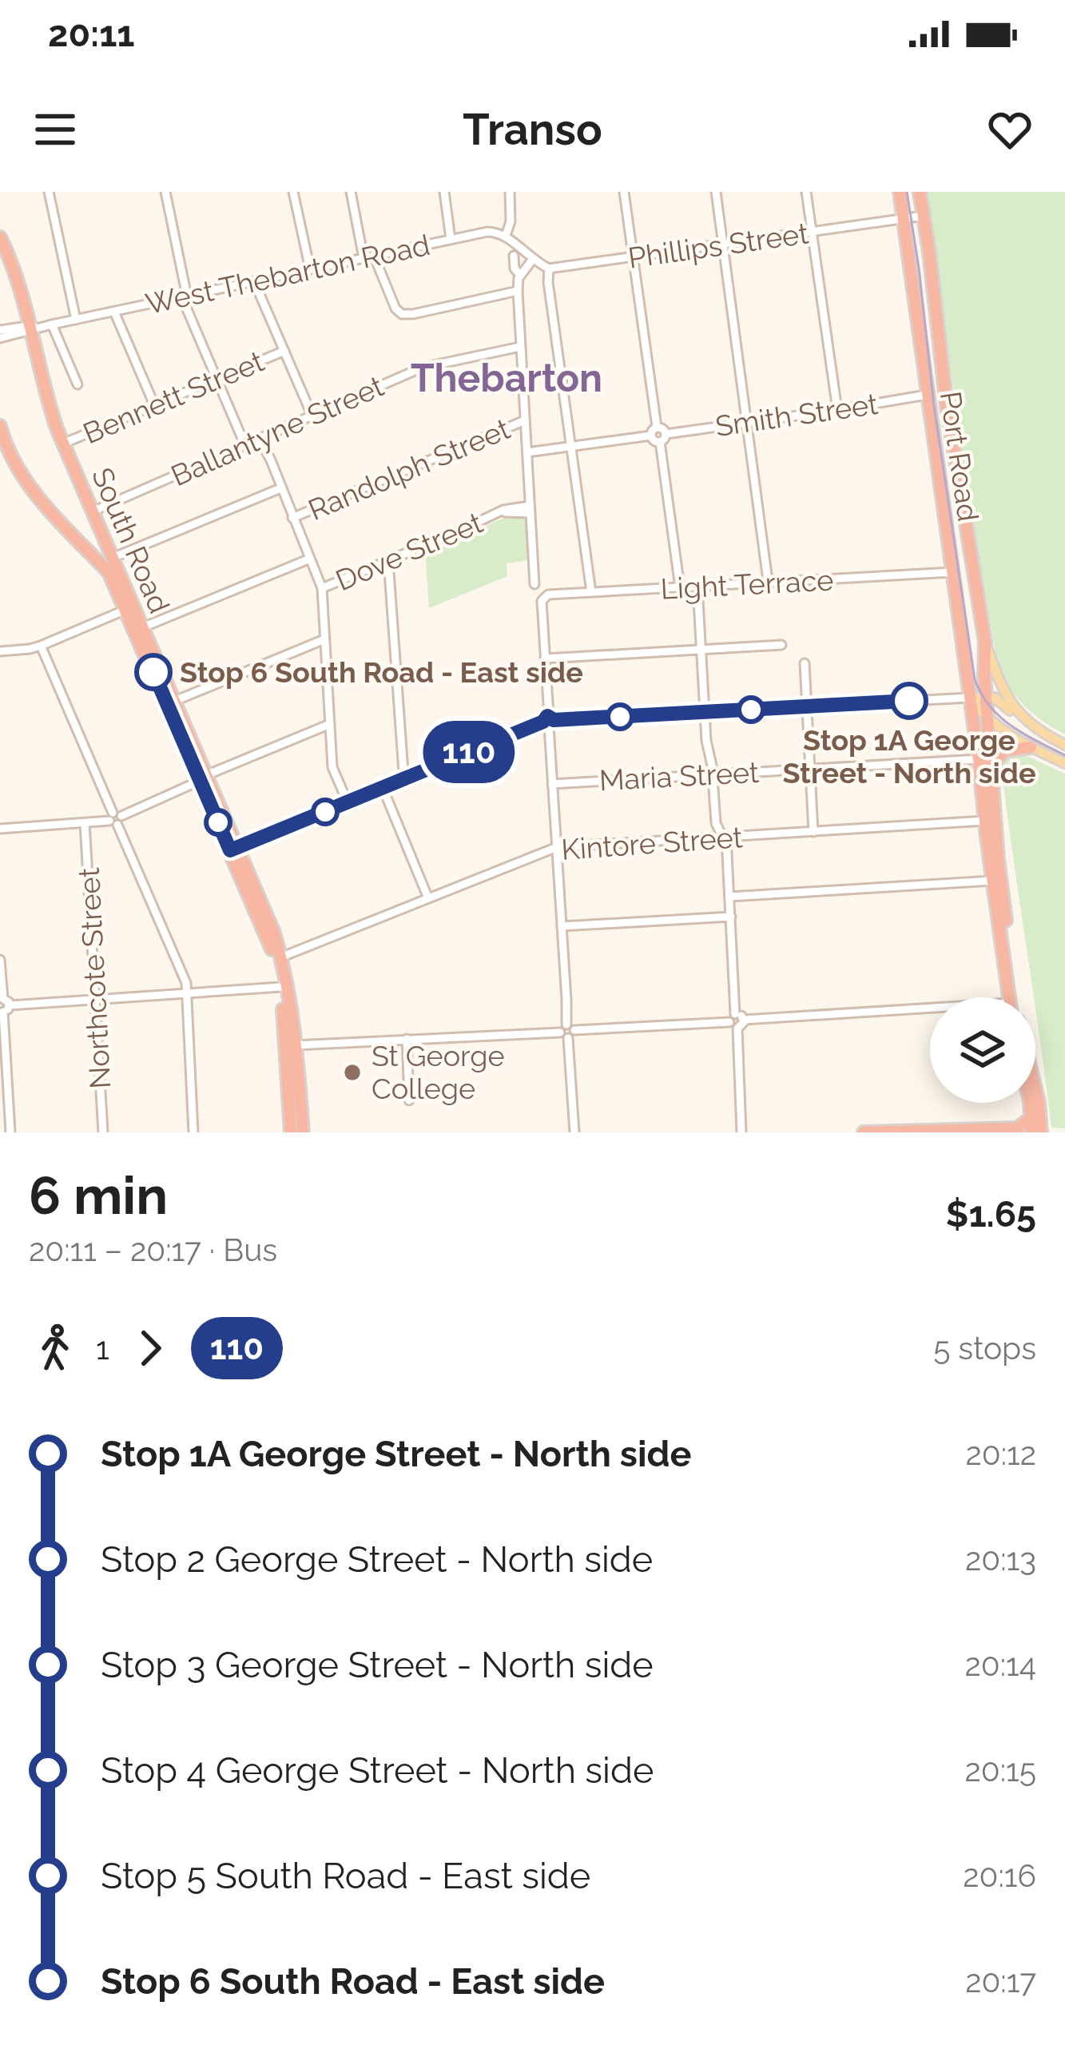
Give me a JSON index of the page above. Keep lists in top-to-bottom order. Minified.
{"streets":{"highway":["Port Road","South Road"],"street":["Phillips Street","West Thebarton Road","Bennett Street","Smith Street","Ballantyne Street","Randolph Street","Dove Street","Light Terrace","Maria Street","Kintore Street","Northcote Street"]},"crossings":[["Phillips Street","Port Road"],["West Thebarton Road","South Road"],["Bennett Street","South Road"],["Smith Street","Port Road"],["Ballantyne Street","South Road"],["Port Road","Light Terrace"],["Port Road","Maria Street"],["Port Road","Kintore Street"],["South Road","Kintore Street"]],"districts":["Thebarton"],"places":["Stop 6 South Road - East side","Stop 1A George Street - North side","St George College"],"lines":["bus line 110"],"page":{"status":"20:11","header":"Transo","on_map":"110","heading":["6 min","20:11 – 20:17 · Bus","$1.65"],"legs":["1","110","5 stops"],"list":[{"name":"Stop 1A George Street - North side","value":"20:12"},{"name":"Stop 2 George Street - North side","value":"20:13"},{"name":"Stop 3 George Street - North side","value":"20:14"},{"name":"Stop 4 George Street - North side","value":"20:15"},{"name":"Stop 5 South Road - East side","value":"20:16"},{"name":"Stop 6 South Road - East side","value":"20:17"}]}}
